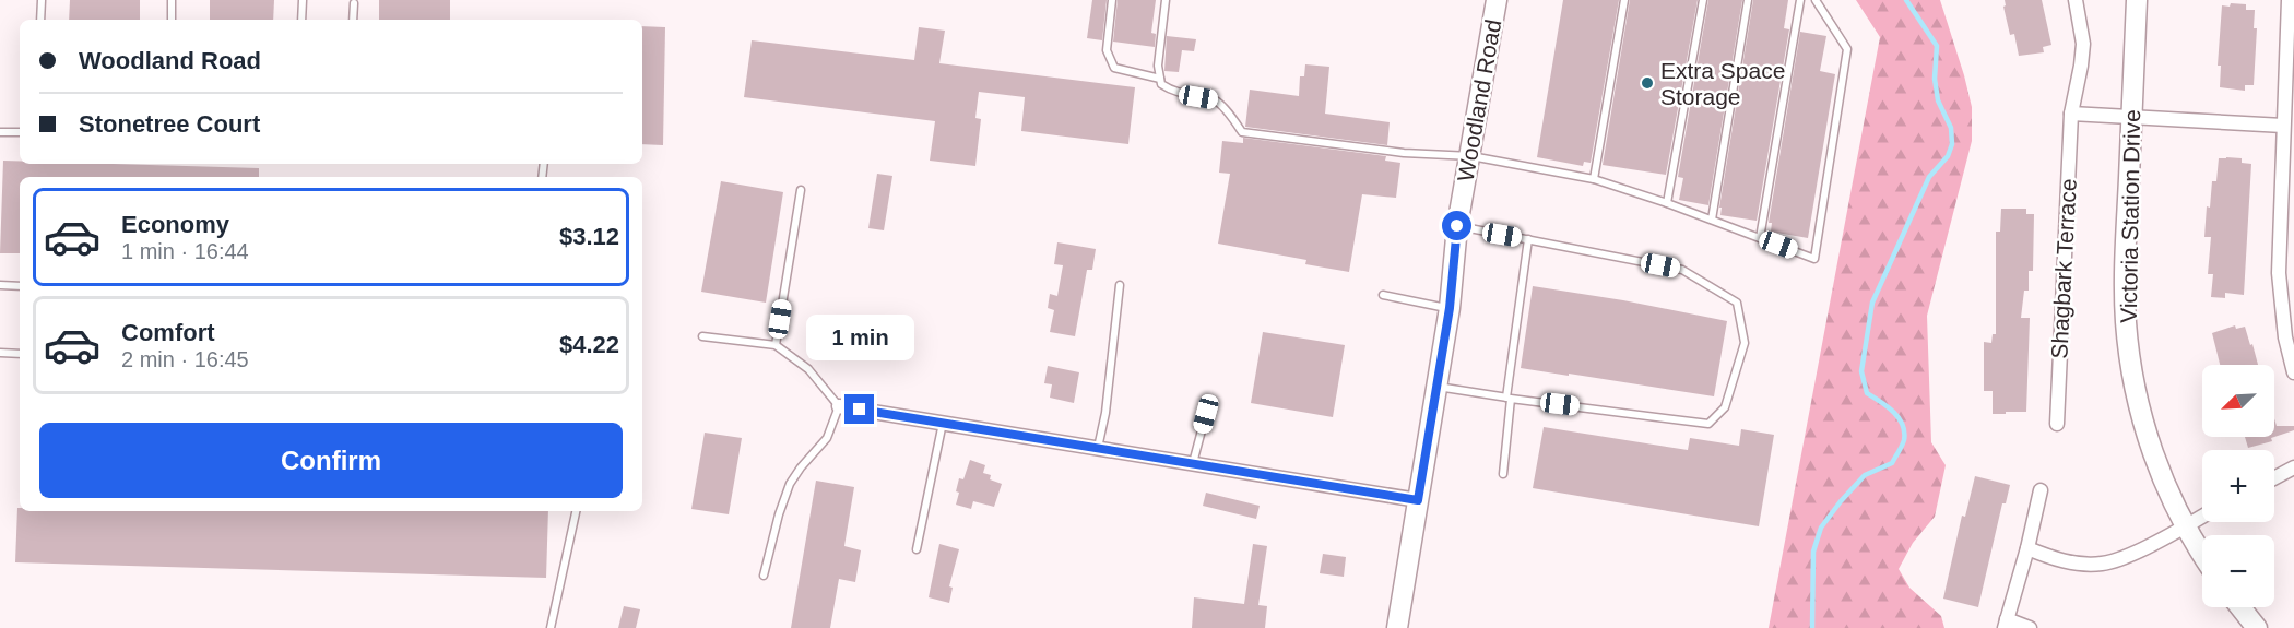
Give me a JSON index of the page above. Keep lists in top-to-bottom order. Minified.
{"streets":{"street":["Woodland Road","Victoria Station Drive","Shagbark Terrace"]},"places":["Extra Space Storage"],"north":"bottom left","page":{"banner":["Woodland Road","Stonetree Court"],"list":[{"name":"Economy","note":"1 min · 16:44","value":"$3.12"},{"name":"Comfort","note":"2 min · 16:45","value":"$4.22"}],"bubble":"1 min","map_buttons":["+","−"],"buttons":"Confirm"}}
